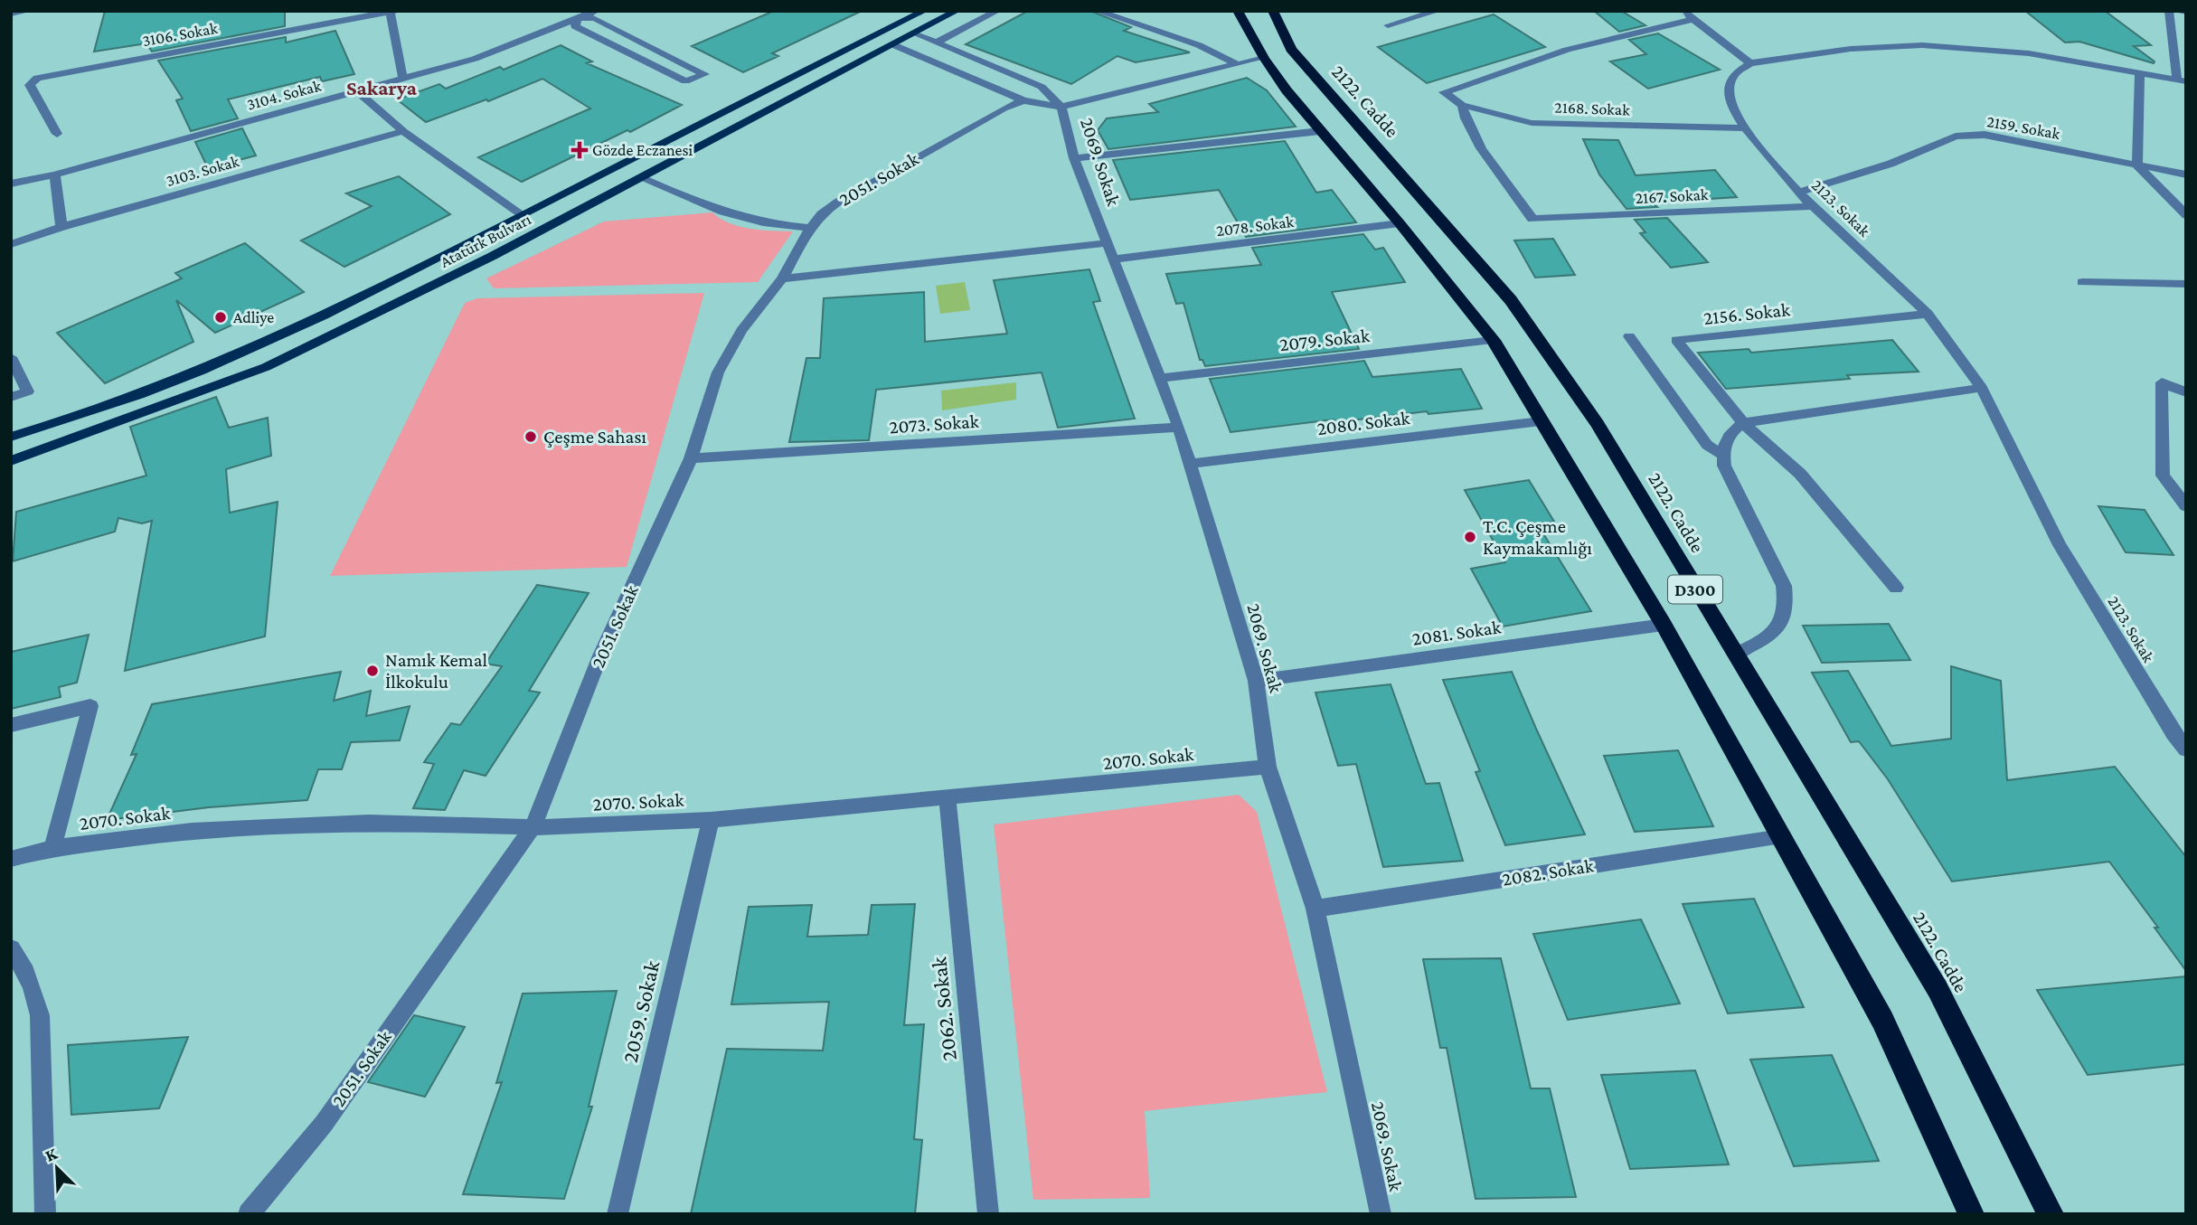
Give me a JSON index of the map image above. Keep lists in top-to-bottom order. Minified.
{"streets":{"highway":["2122. Cadde","D300"],"main road":["Atatürk Bulvarı"],"street":["3106. Sokak","3104. Sokak","2168. Sokak","2159. Sokak","2069. Sokak","3103. Sokak","2051. Sokak","2167. Sokak","2123. Sokak","2078. Sokak","2156. Sokak","2079. Sokak","2080. Sokak","2073. Sokak","2081. Sokak","2070. Sokak","2082. Sokak","2062. Sokak","2059. Sokak"]},"crossings":[["2168. Sokak","2167. Sokak"],["2168. Sokak","2123. Sokak"],["2159. Sokak","2123. Sokak"],["2069. Sokak","2078. Sokak"],["2069. Sokak","2079. Sokak"],["2069. Sokak","2080. Sokak"],["2069. Sokak","2073. Sokak"],["2069. Sokak","2081. Sokak"],["2069. Sokak","2070. Sokak"],["2069. Sokak","2082. Sokak"],["2051. Sokak","2073. Sokak"],["2051. Sokak","2070. Sokak"],["2167. Sokak","2123. Sokak"],["2123. Sokak","2156. Sokak"],["2078. Sokak","D300"],["2079. Sokak","D300"],["2080. Sokak","D300"],["D300","2081. Sokak"],["D300","2082. Sokak"],["2070. Sokak","2062. Sokak"],["2070. Sokak","2059. Sokak"]],"districts":["Sakarya"],"places":{"health":["Gözde Eczanesi"],"other":["Adliye","Çeşme Sahası","T.C. Çeşme Kaymakamlığı","Namık Kemal İlkokulu"]},"north":"top left"}
